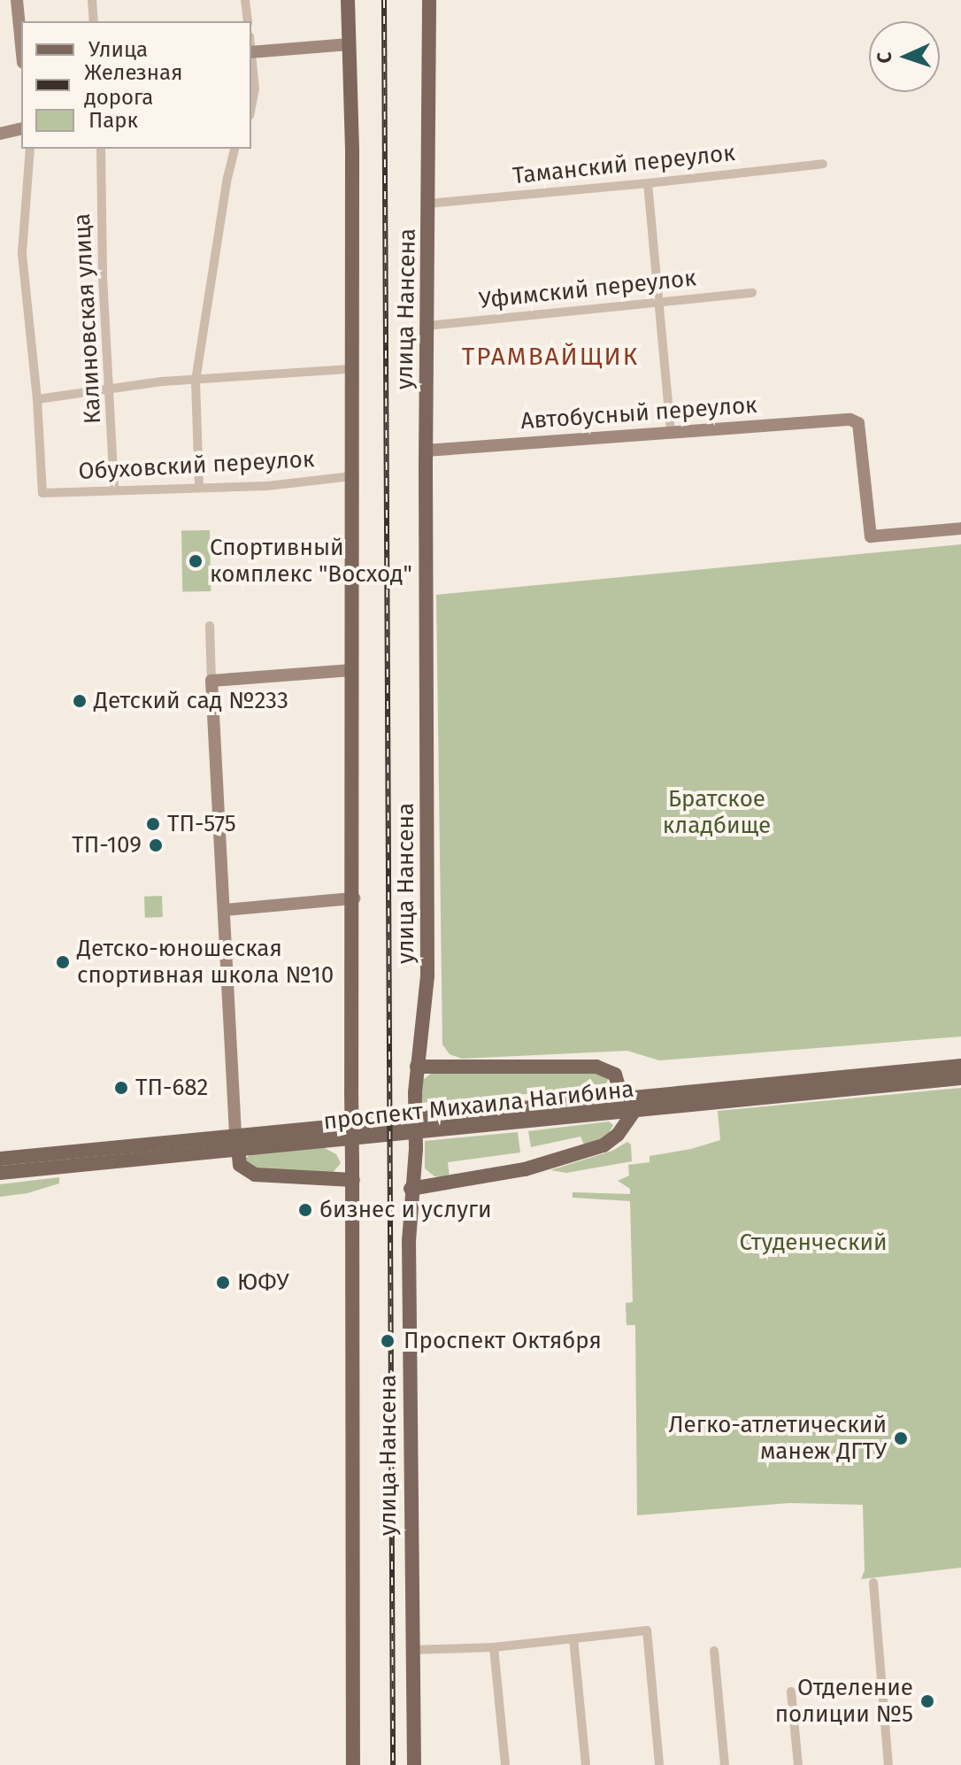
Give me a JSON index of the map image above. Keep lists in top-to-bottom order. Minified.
{"streets":{"main road":["улица Нансена","проспект Михаила Нагибина"],"street":["Таманский переулок","Уфимский переулок","Калиновская улица","Автобусный переулок","Обуховский переулок"]},"crossings":[["Таманский переулок","улица Нансена"],["Уфимский переулок","улица Нансена"],["улица Нансена","Автобусный переулок"],["улица Нансена","Обуховский переулок"],["Калиновская улица","Обуховский переулок"]],"districts":["ТРАМВАЙЩИК"],"parks":["Братское кладбище","Студенческий"],"places":["Спортивный комплекс \"Восход\"","Детский сад №233","ТП-575","ТП-109","Детско-юношеская спортивная школа №10","ТП-682","бизнес и услуги","ЮФУ","Проспект Октября","Легко-атлетический манеж ДГТУ","Отделение полиции №5"],"legend":["Улица","Железная дорога","Парк"],"north":"left"}
